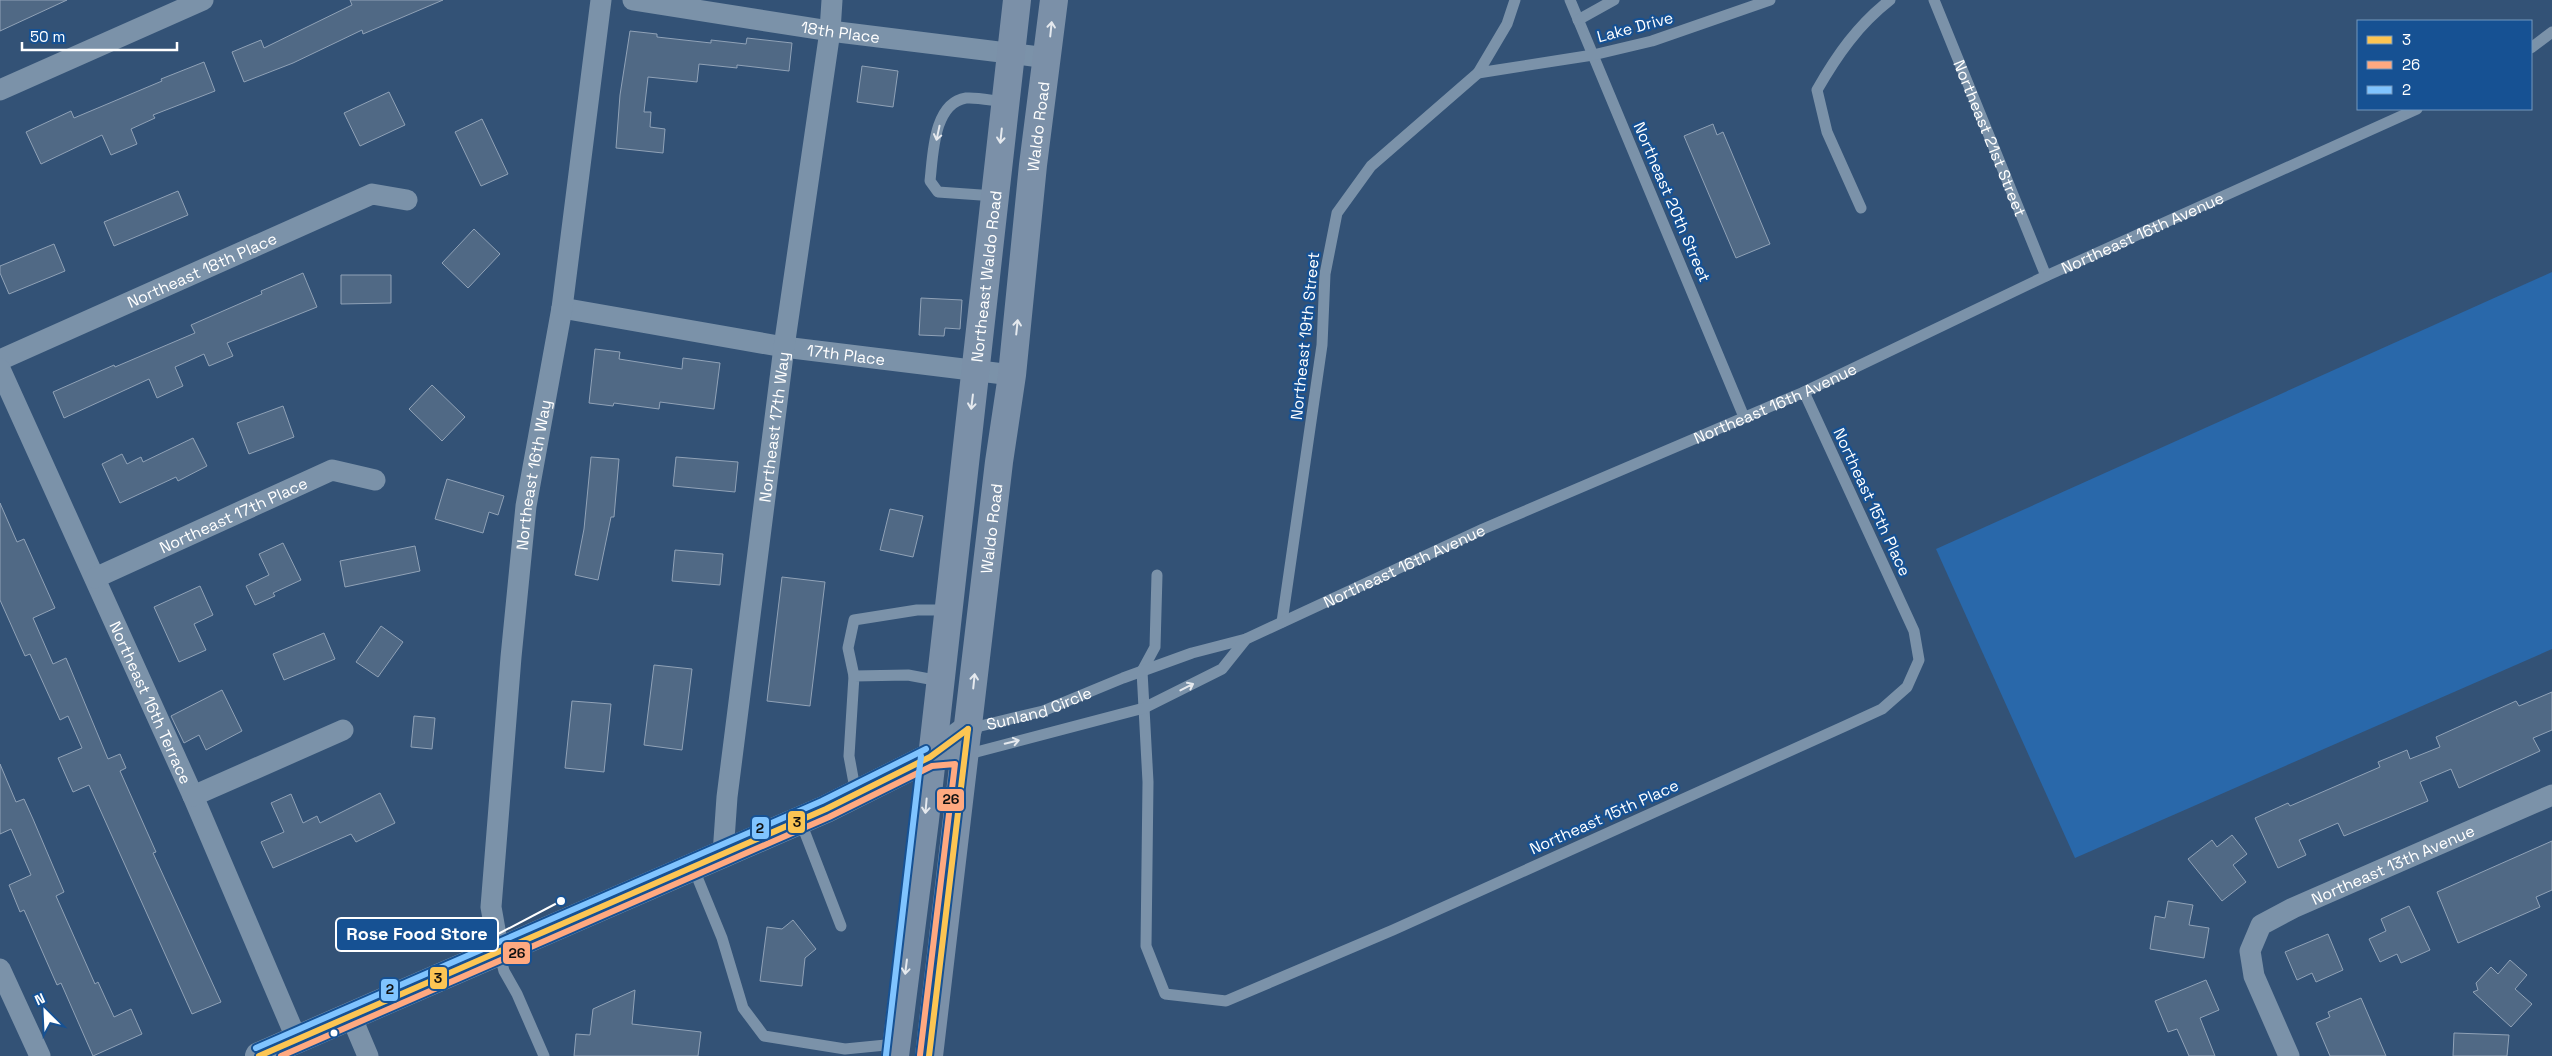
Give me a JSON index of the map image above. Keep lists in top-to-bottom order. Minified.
{"streets":{"highway":["Waldo Road","Northeast Waldo Road"],"street":["18th Place","Northeast 18th Place","17th Place","Northeast 17th Way","Northeast 16th Way","Northeast 17th Place","Northeast 16th Terrace","Sunland Circle","Northeast 13th Avenue"],"lane":["Lake Drive","Northeast 21st Street","Northeast 20th Street","Northeast 16th Avenue","Northeast 19th Street","Northeast 15th Place"]},"crossings":[["Lake Drive","Northeast 20th Street"],["Lake Drive","Northeast 19th Street"],["18th Place","Waldo Road"],["18th Place","Northeast Waldo Road"],["18th Place","Northeast 17th Way"],["Waldo Road","17th Place"],["Waldo Road","Sunland Circle"],["Northeast 21st Street","Northeast 16th Avenue"],["Northeast 20th Street","Northeast 16th Avenue"],["Northeast 16th Avenue","Northeast 19th Street"],["Northeast 16th Avenue","Northeast 15th Place"],["Northeast 16th Avenue","Sunland Circle"],["Northeast Waldo Road","17th Place"],["17th Place","Northeast 17th Way"],["17th Place","Northeast 16th Way"],["Northeast 15th Place","Sunland Circle"],["Northeast 17th Place","Northeast 16th Terrace"]],"one_way":["Waldo Road","Northeast Waldo Road"],"places":["Rose Food Store"],"lines":["transit line 3","transit line 2","transit line 26"],"legend":["3","26","2"],"scale_bar":"50 m","north":"top left"}
